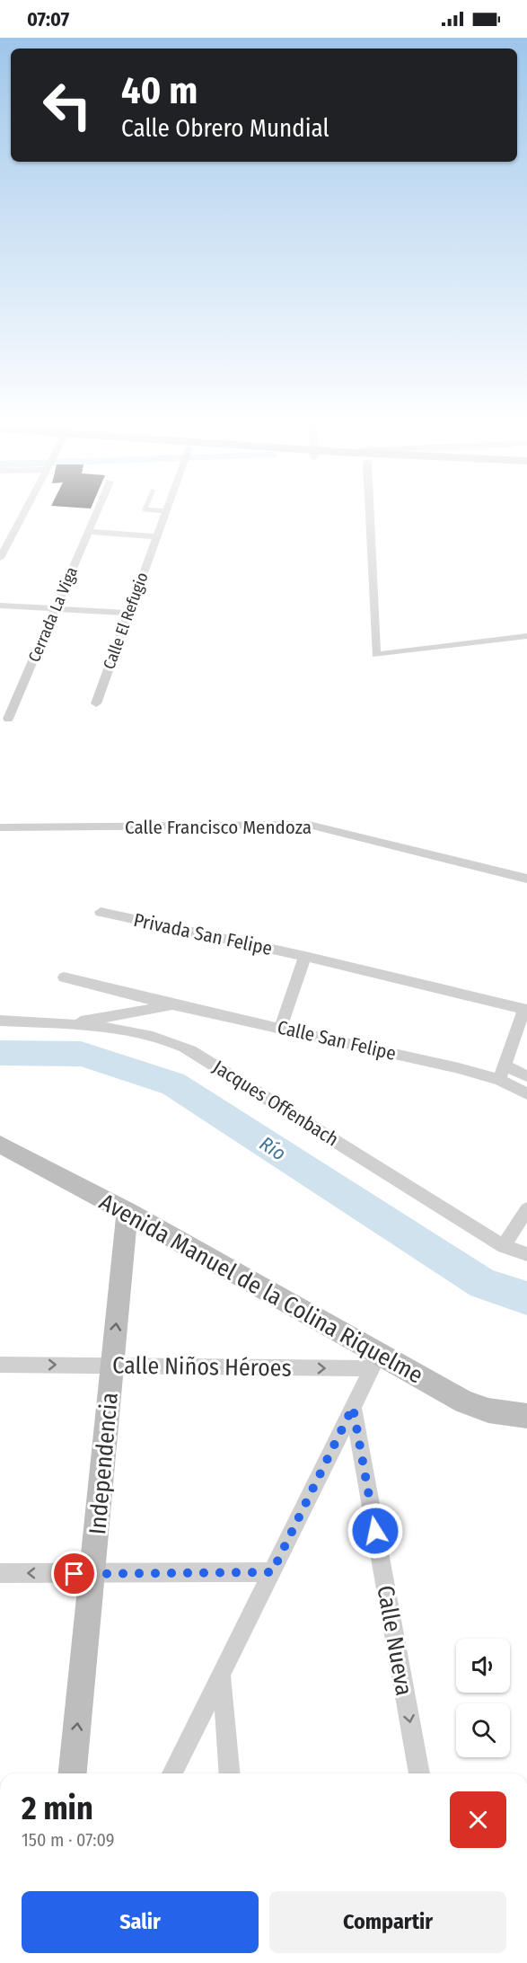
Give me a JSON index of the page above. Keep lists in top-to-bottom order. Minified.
{"streets":{"main road":["Avenida Manuel de la Colina Riquelme","Independencia"],"street":["Cerrada La Viga","Calle El Refugio","Calle Francisco Mendoza","Privada San Felipe","Calle San Felipe","Jacques Offenbach","Calle Niños Héroes","Calle Nueva"]},"crossings":[["Avenida Manuel de la Colina Riquelme","Calle Niños Héroes"],["Avenida Manuel de la Colina Riquelme","Independencia"],["Calle Niños Héroes","Independencia"]],"one_way":["Calle Niños Héroes","Independencia","Calle Nueva"],"water":["Río"],"page":{"status":"07:07","turn":["40 m","Calle Obrero Mundial"],"heading":["2 min","150 m · 07:09"],"buttons":["Salir","Compartir"]}}
